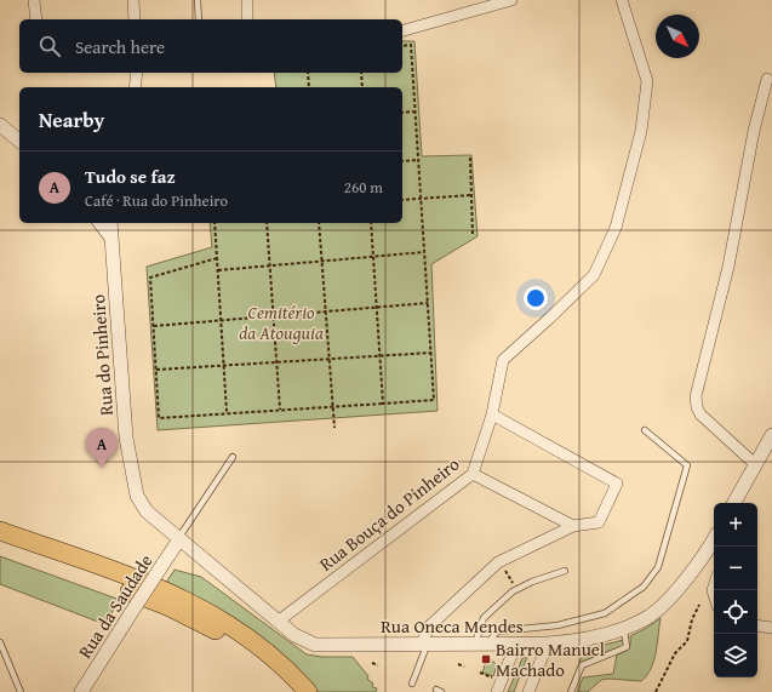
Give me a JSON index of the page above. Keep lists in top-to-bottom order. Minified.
{"streets":{"street":["Rua do Pinheiro","Rua Bouça do Pinheiro","Rua da Saudade","Rua Oneca Mendes"]},"crossings":[["Rua do Pinheiro","Rua da Saudade"],["Rua do Pinheiro","Rua Oneca Mendes"],["Rua Bouça do Pinheiro","Rua Oneca Mendes"],["Rua da Saudade","Rua Oneca Mendes"]],"parks":["Cemitério da Atouguia"],"places":{"transit":["Bairro Manuel Machado"]},"north":"bottom right","page":{"search":"Search here","heading":"Nearby","list":[{"mark":"A","name":"Tudo se faz","note":"Café · Rua do Pinheiro","value":"260 m"}],"pins":"A","map_buttons":["+","−"]}}
